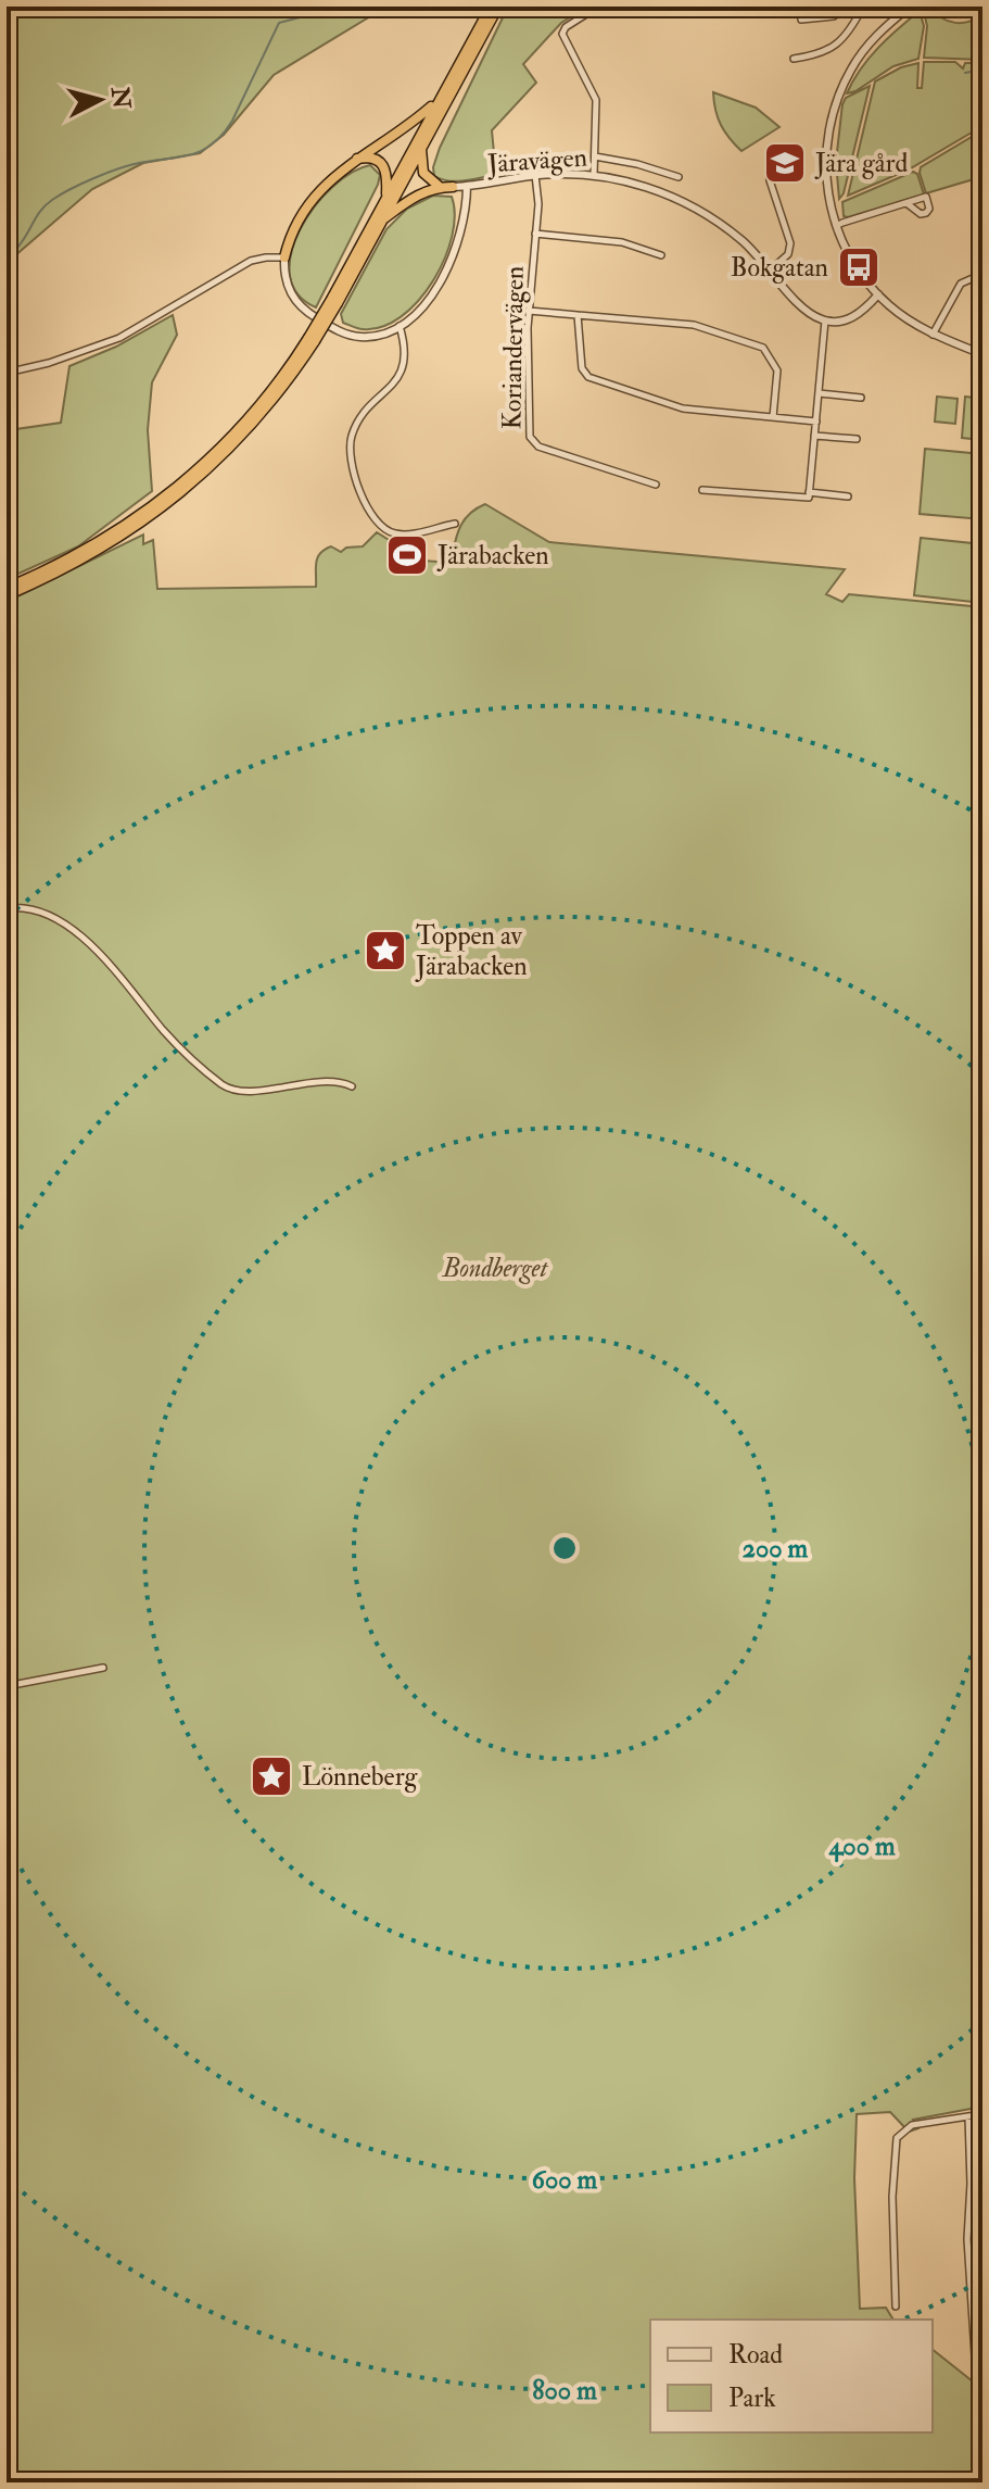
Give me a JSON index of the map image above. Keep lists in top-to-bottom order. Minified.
{"streets":{"street":["Järavägen","Koriandervägen"]},"crossings":[["Järavägen","Koriandervägen"]],"parks":["Bondberget"],"places":{"school or university":["Jära gård"],"bus stop":["Bokgatan"],"sports":["Järabacken"],"place":["Toppen av Järabacken","Lönneberg"]},"legend":["Road","Park"],"north":"right","rings":["200 m","400 m","600 m","800 m"]}
